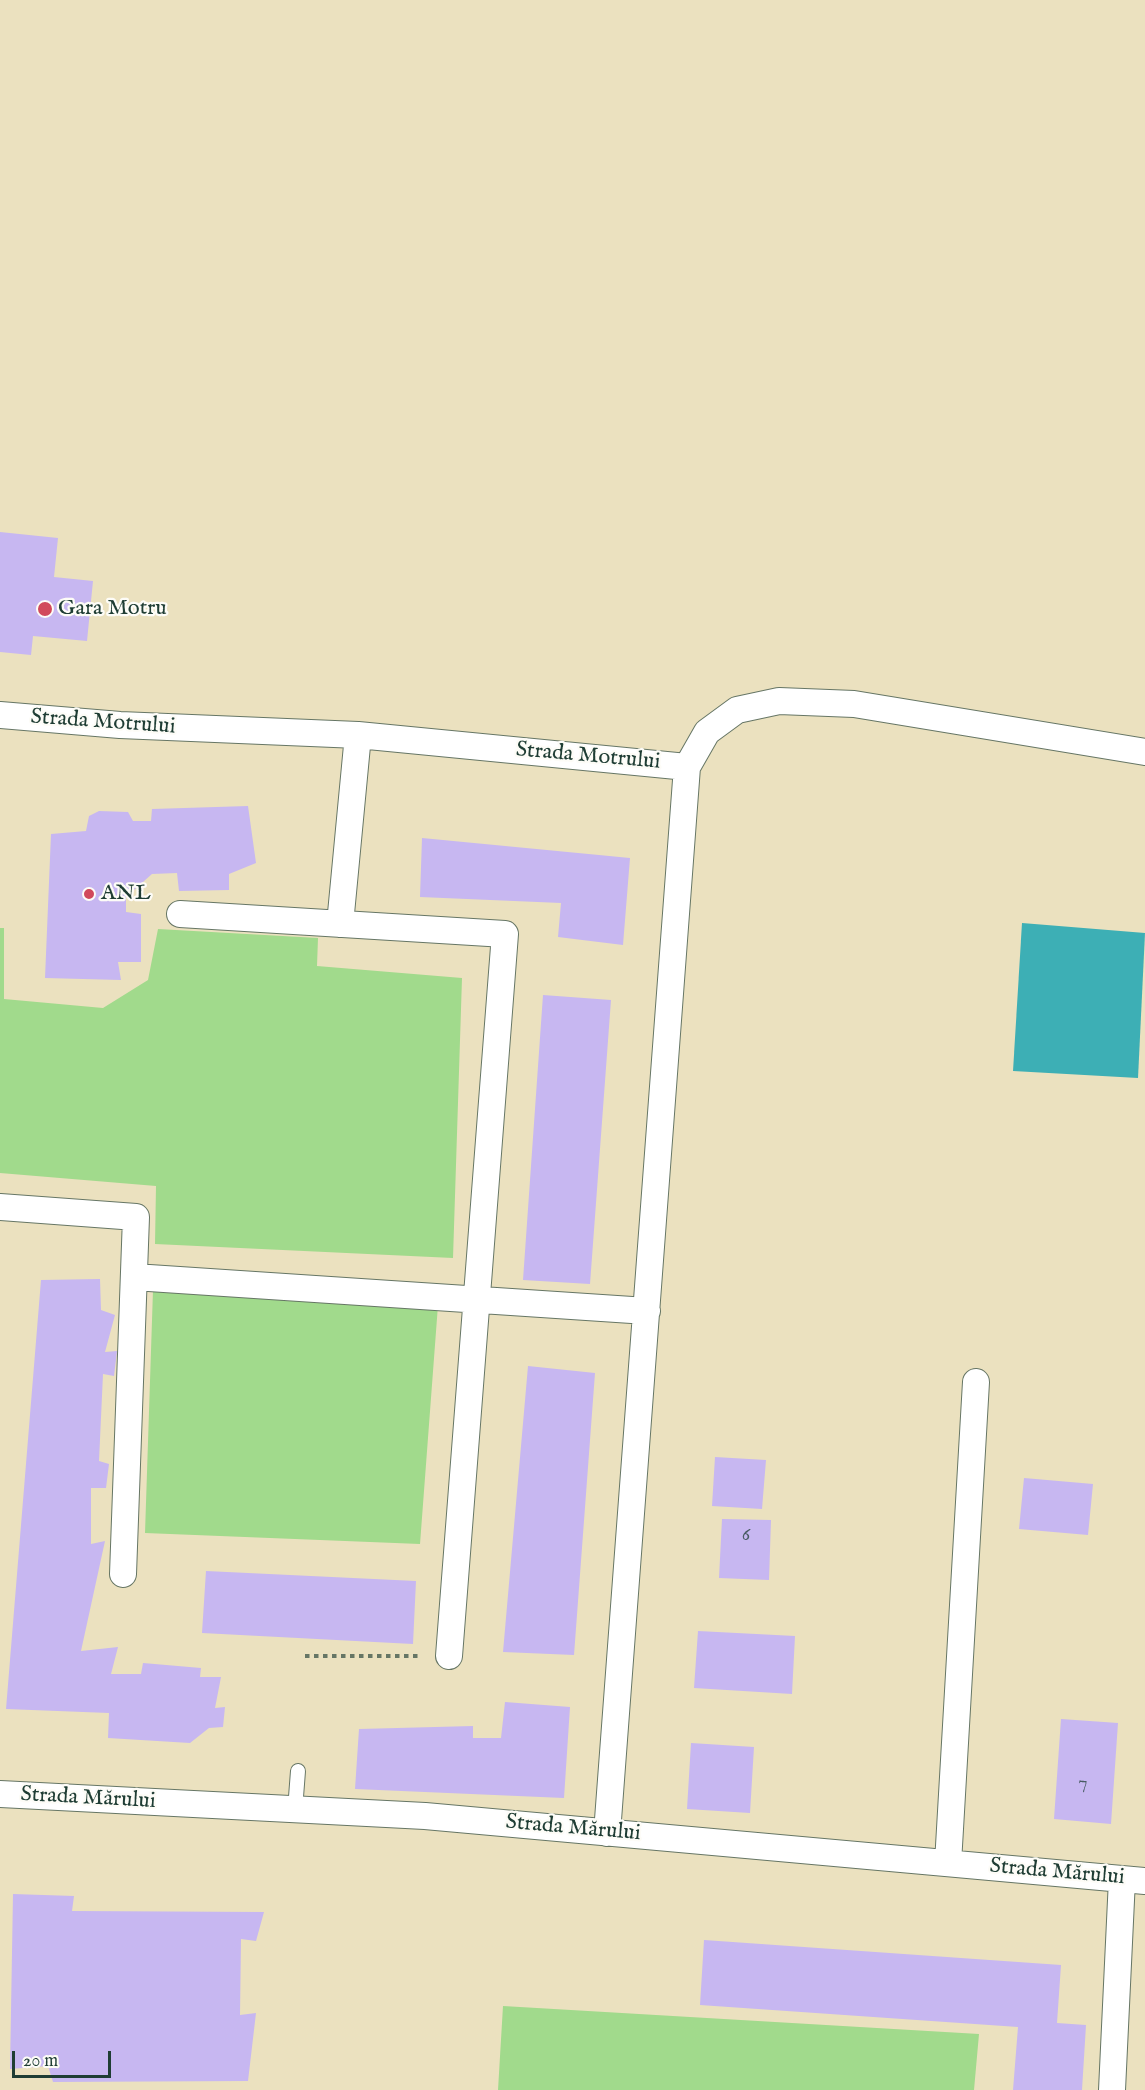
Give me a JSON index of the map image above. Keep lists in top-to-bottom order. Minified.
{"streets":{"street":["Strada Motrului","Strada Mărului"]},"places":["Gara Motru","ANL"],"house_numbers":["6","7"],"scale_bar":"20 m"}
